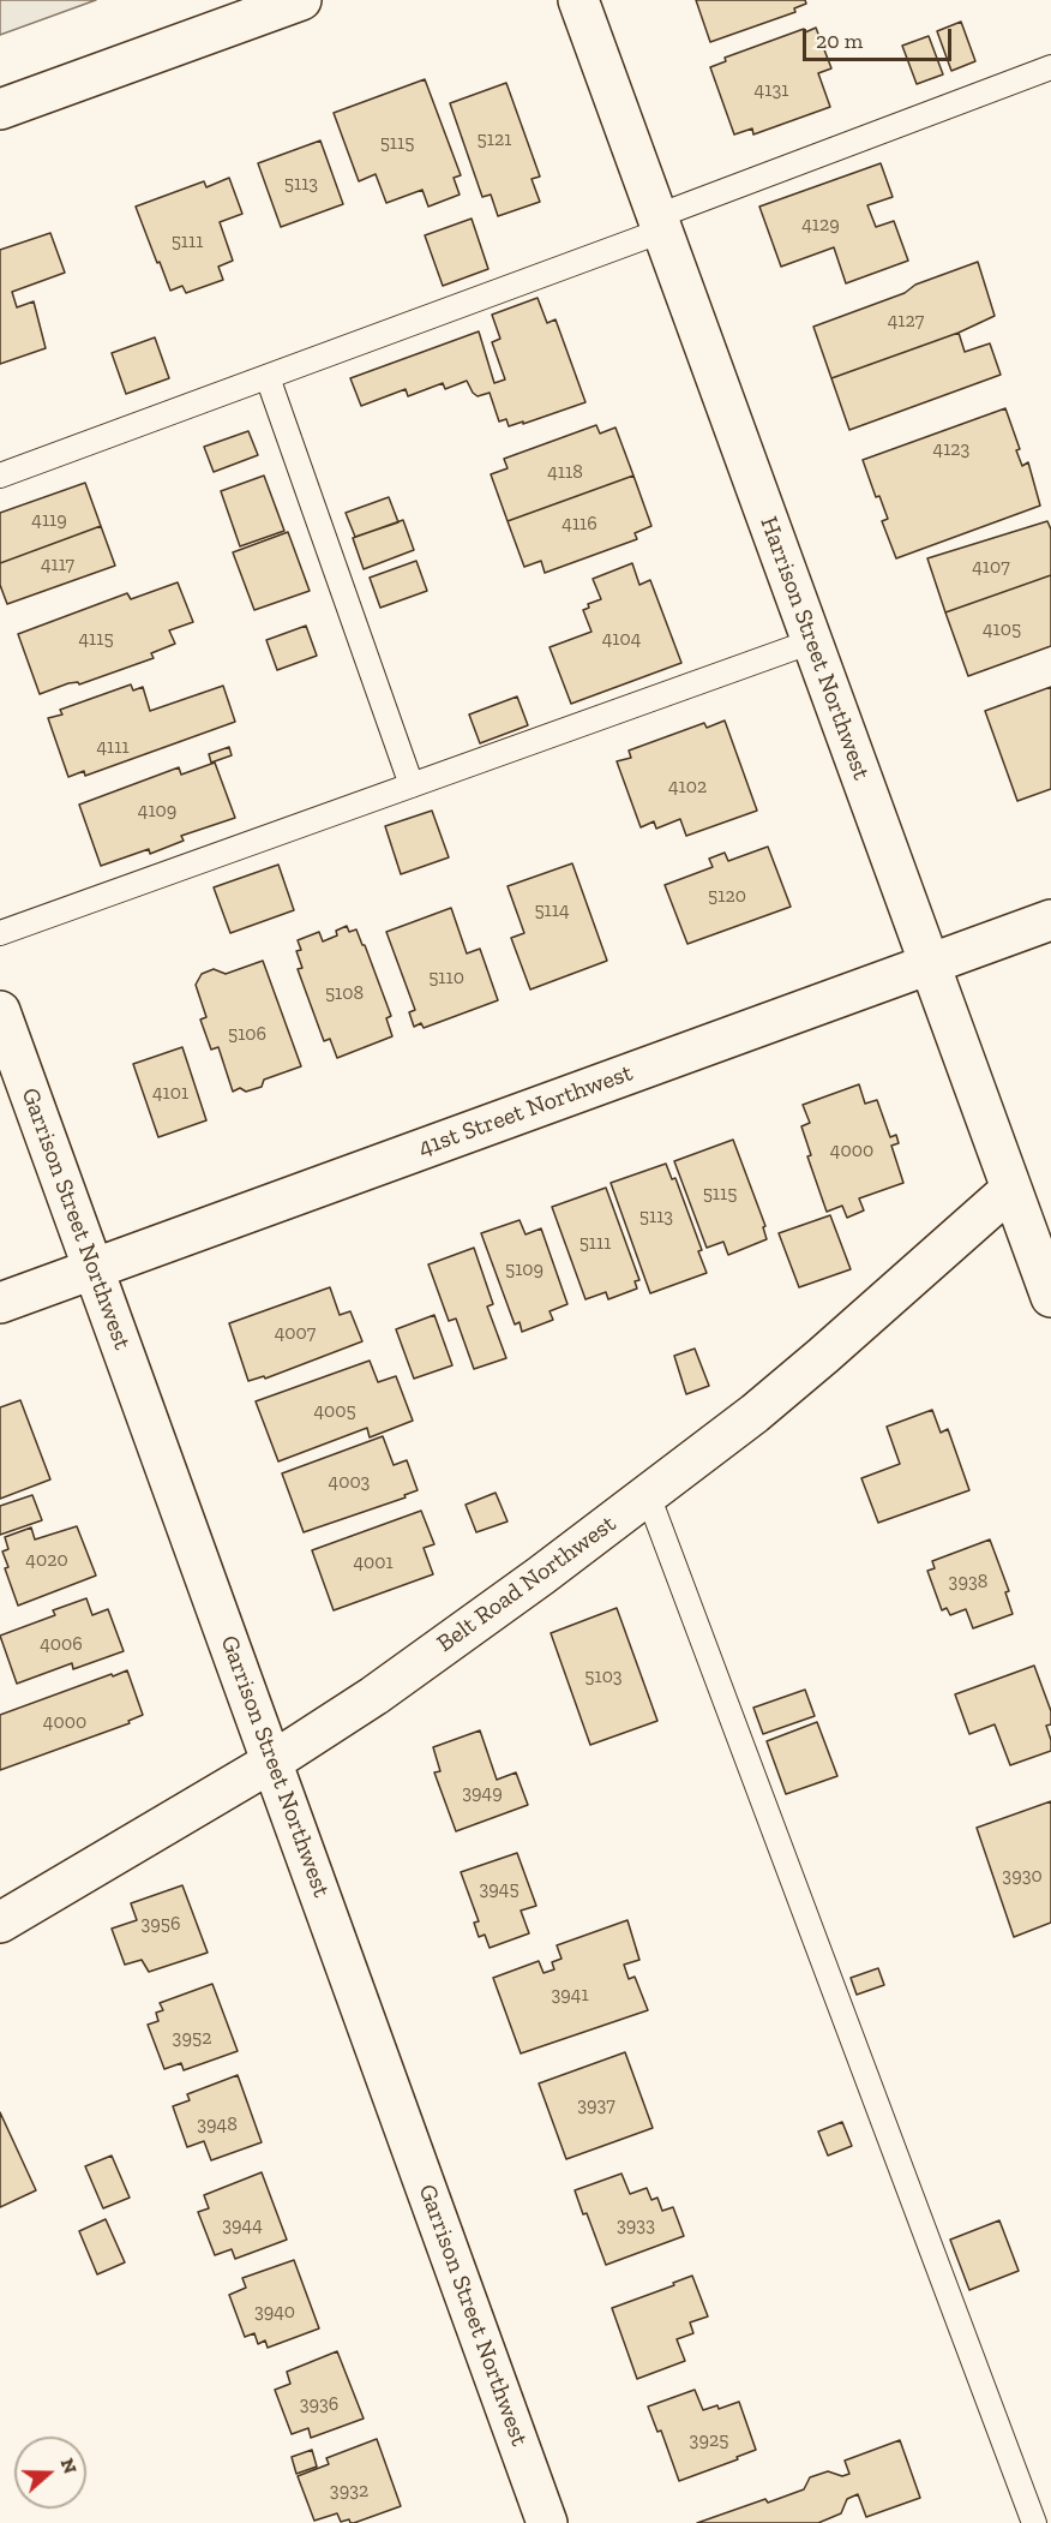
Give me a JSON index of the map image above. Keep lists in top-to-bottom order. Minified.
{"streets":{"street":["Harrison Street Northwest","41st Street Northwest","Garrison Street Northwest","Belt Road Northwest"]},"crossings":[["Harrison Street Northwest","41st Street Northwest"],["Harrison Street Northwest","Belt Road Northwest"],["41st Street Northwest","Garrison Street Northwest"],["Garrison Street Northwest","Belt Road Northwest"]],"house_numbers":["4131","5121","5115","5113","4129","5111","4127","4123","4118","4119","4116","4117","4107","4105","4115","4104","4111","4102","4109","5120","5114","5110","5108","5106","4101","4000","5115","5113","5111","5109","4007","4005","4003","4020","4001","3938","4006","5103","4000","3949","3930","3945","3956","3941","3952","3937","3948","3944","3933","3940","3936","3925","3932"],"scale_bar":"20 m","north":"right"}
